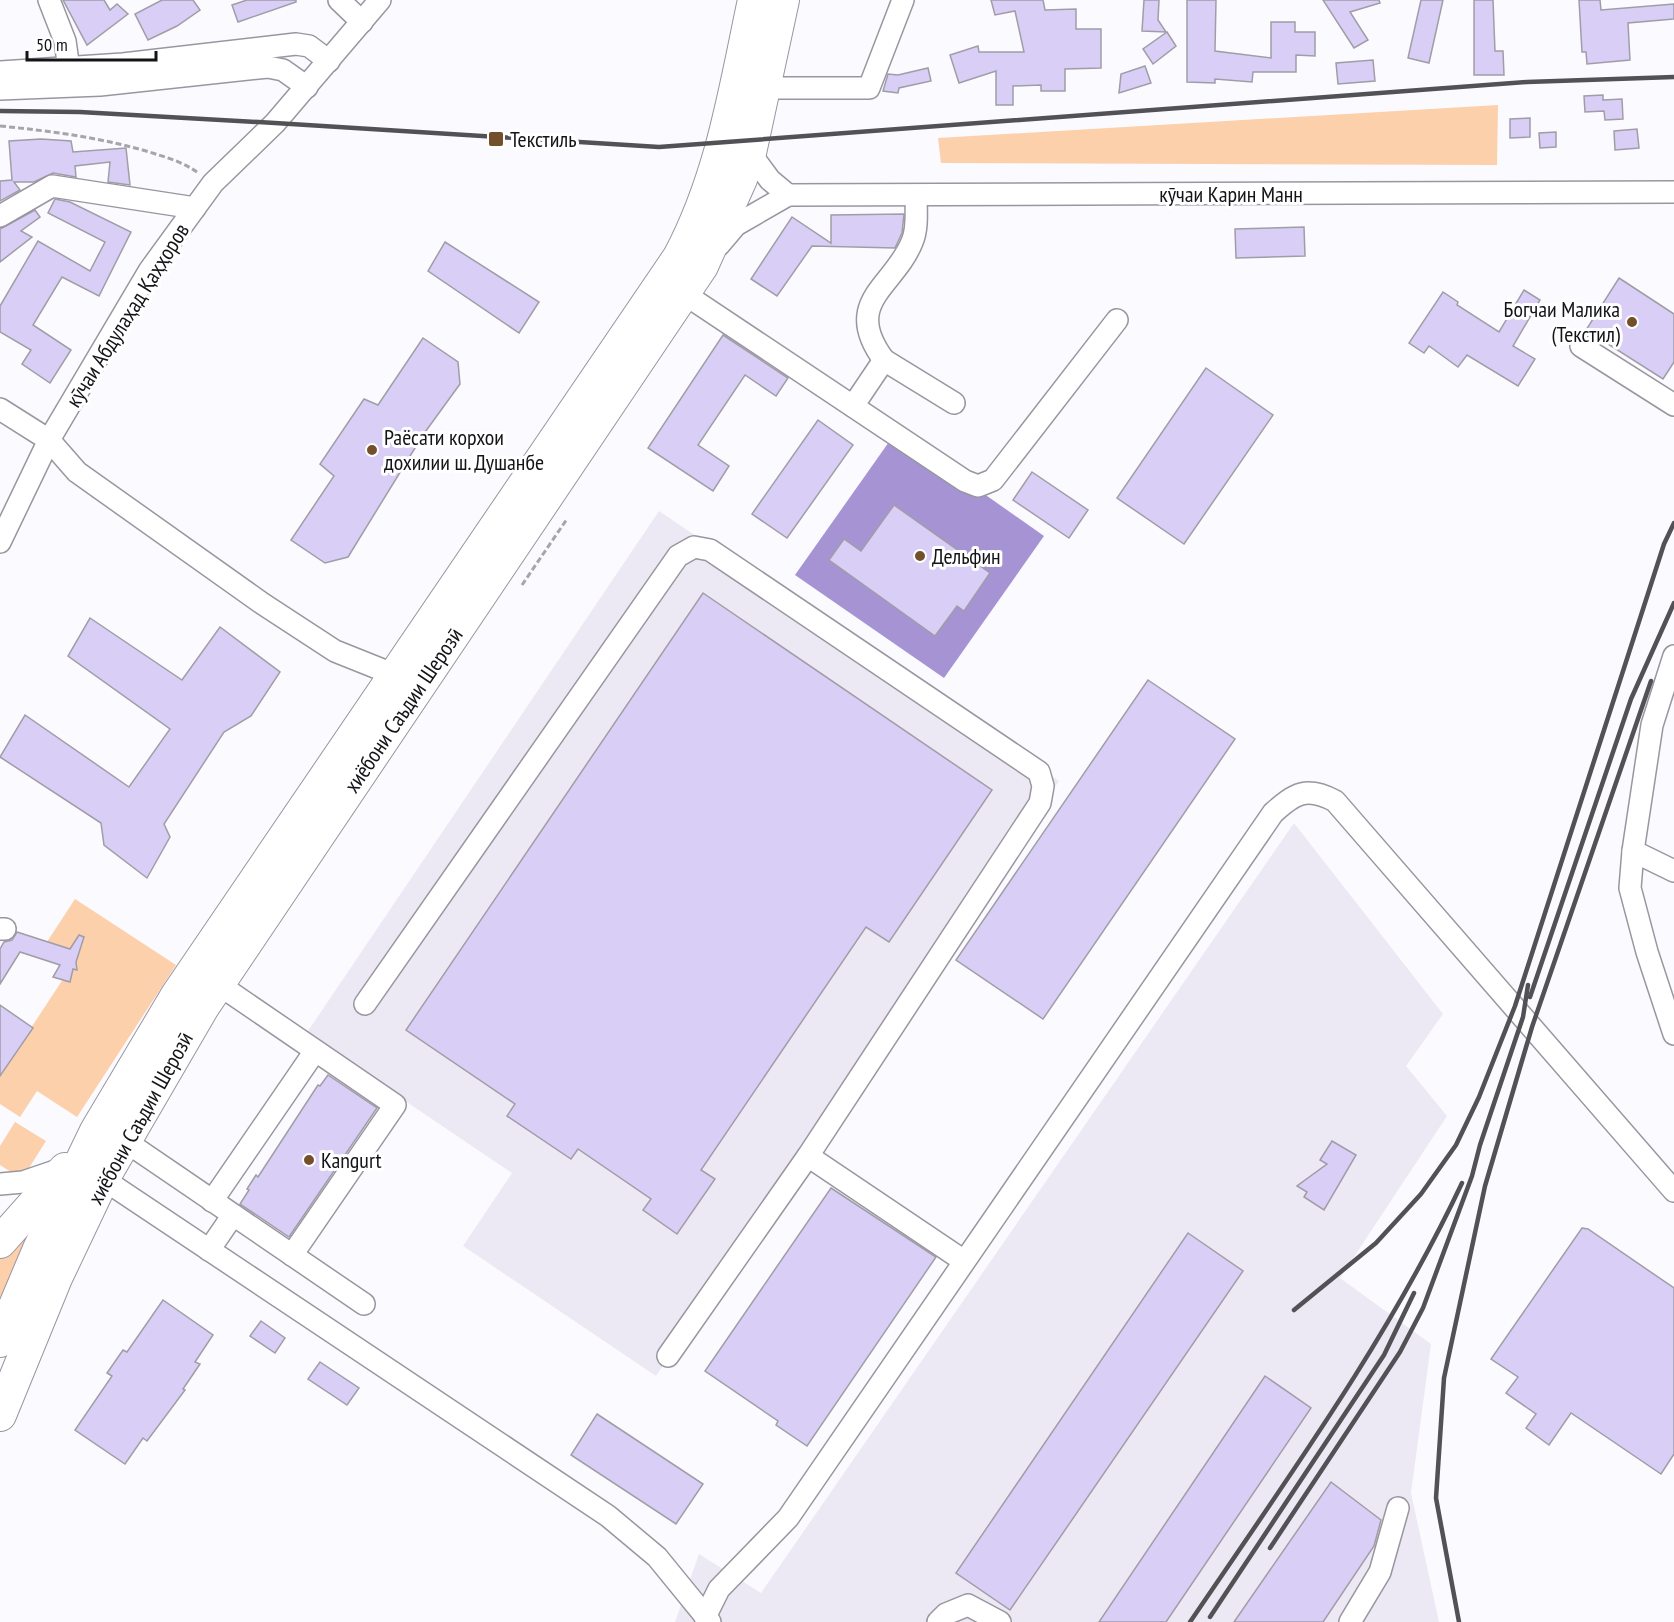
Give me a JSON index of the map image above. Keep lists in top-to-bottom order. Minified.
{"streets":{"highway":["хиёбони Саъдии Шерозӣ"],"street":["кӯчаи Карин Манн","кӯчаи Абдулаҳад Қаҳҳоров"]},"places":{"transit":["Текстиль"],"other":["Богчаи Малика (Текстил)","Раёсати корхои дохилии ш. Душанбе","Дельфин","Kangurt"]},"scale_bar":"50 m"}
